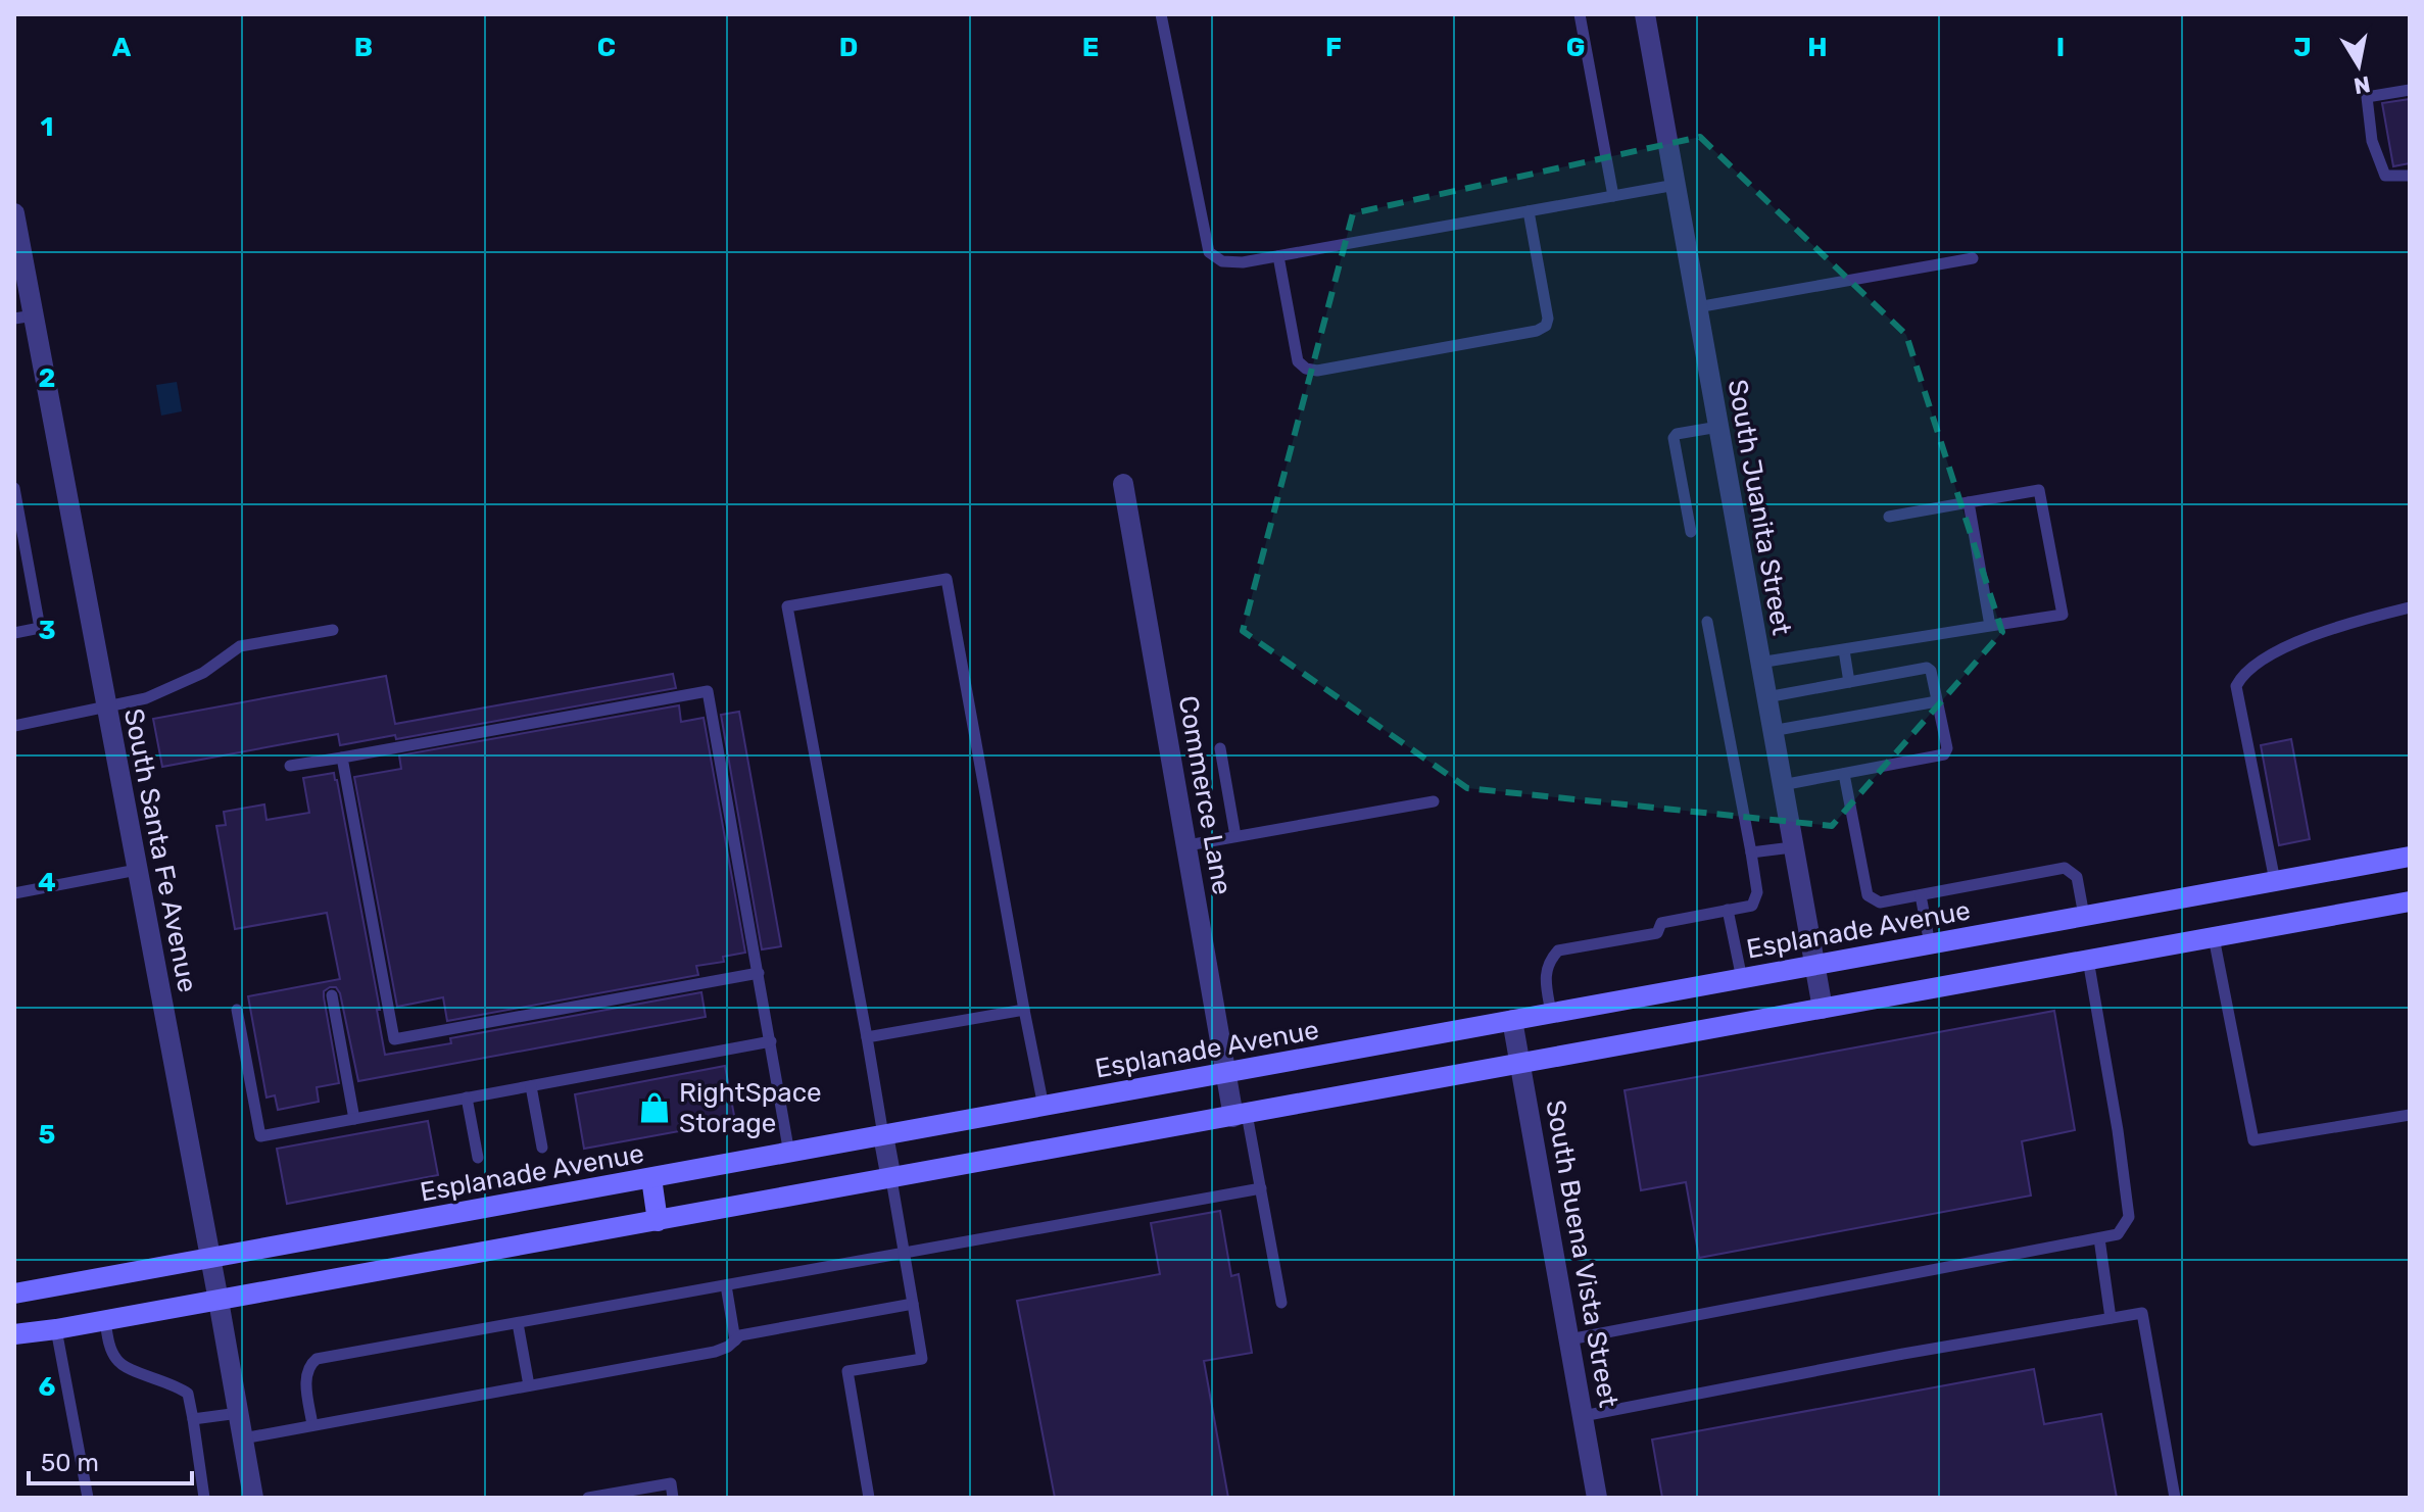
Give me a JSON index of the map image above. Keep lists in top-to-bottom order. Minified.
{"streets":{"main road":["Esplanade Avenue"],"street":["South Juanita Street","Commerce Lane","South Santa Fe Avenue","South Buena Vista Street"]},"crossings":[["South Juanita Street","Esplanade Avenue"],["Commerce Lane","Esplanade Avenue"],["South Santa Fe Avenue","Esplanade Avenue"],["Esplanade Avenue","South Buena Vista Street"]],"places":{"shop":["RightSpace Storage"]},"scale_bar":"50 m","north":"bottom","grid":{"columns":["A","B","C","D","E","F","G","H","I","J"],"rows":["1","2","3","4","5","6"]}}
